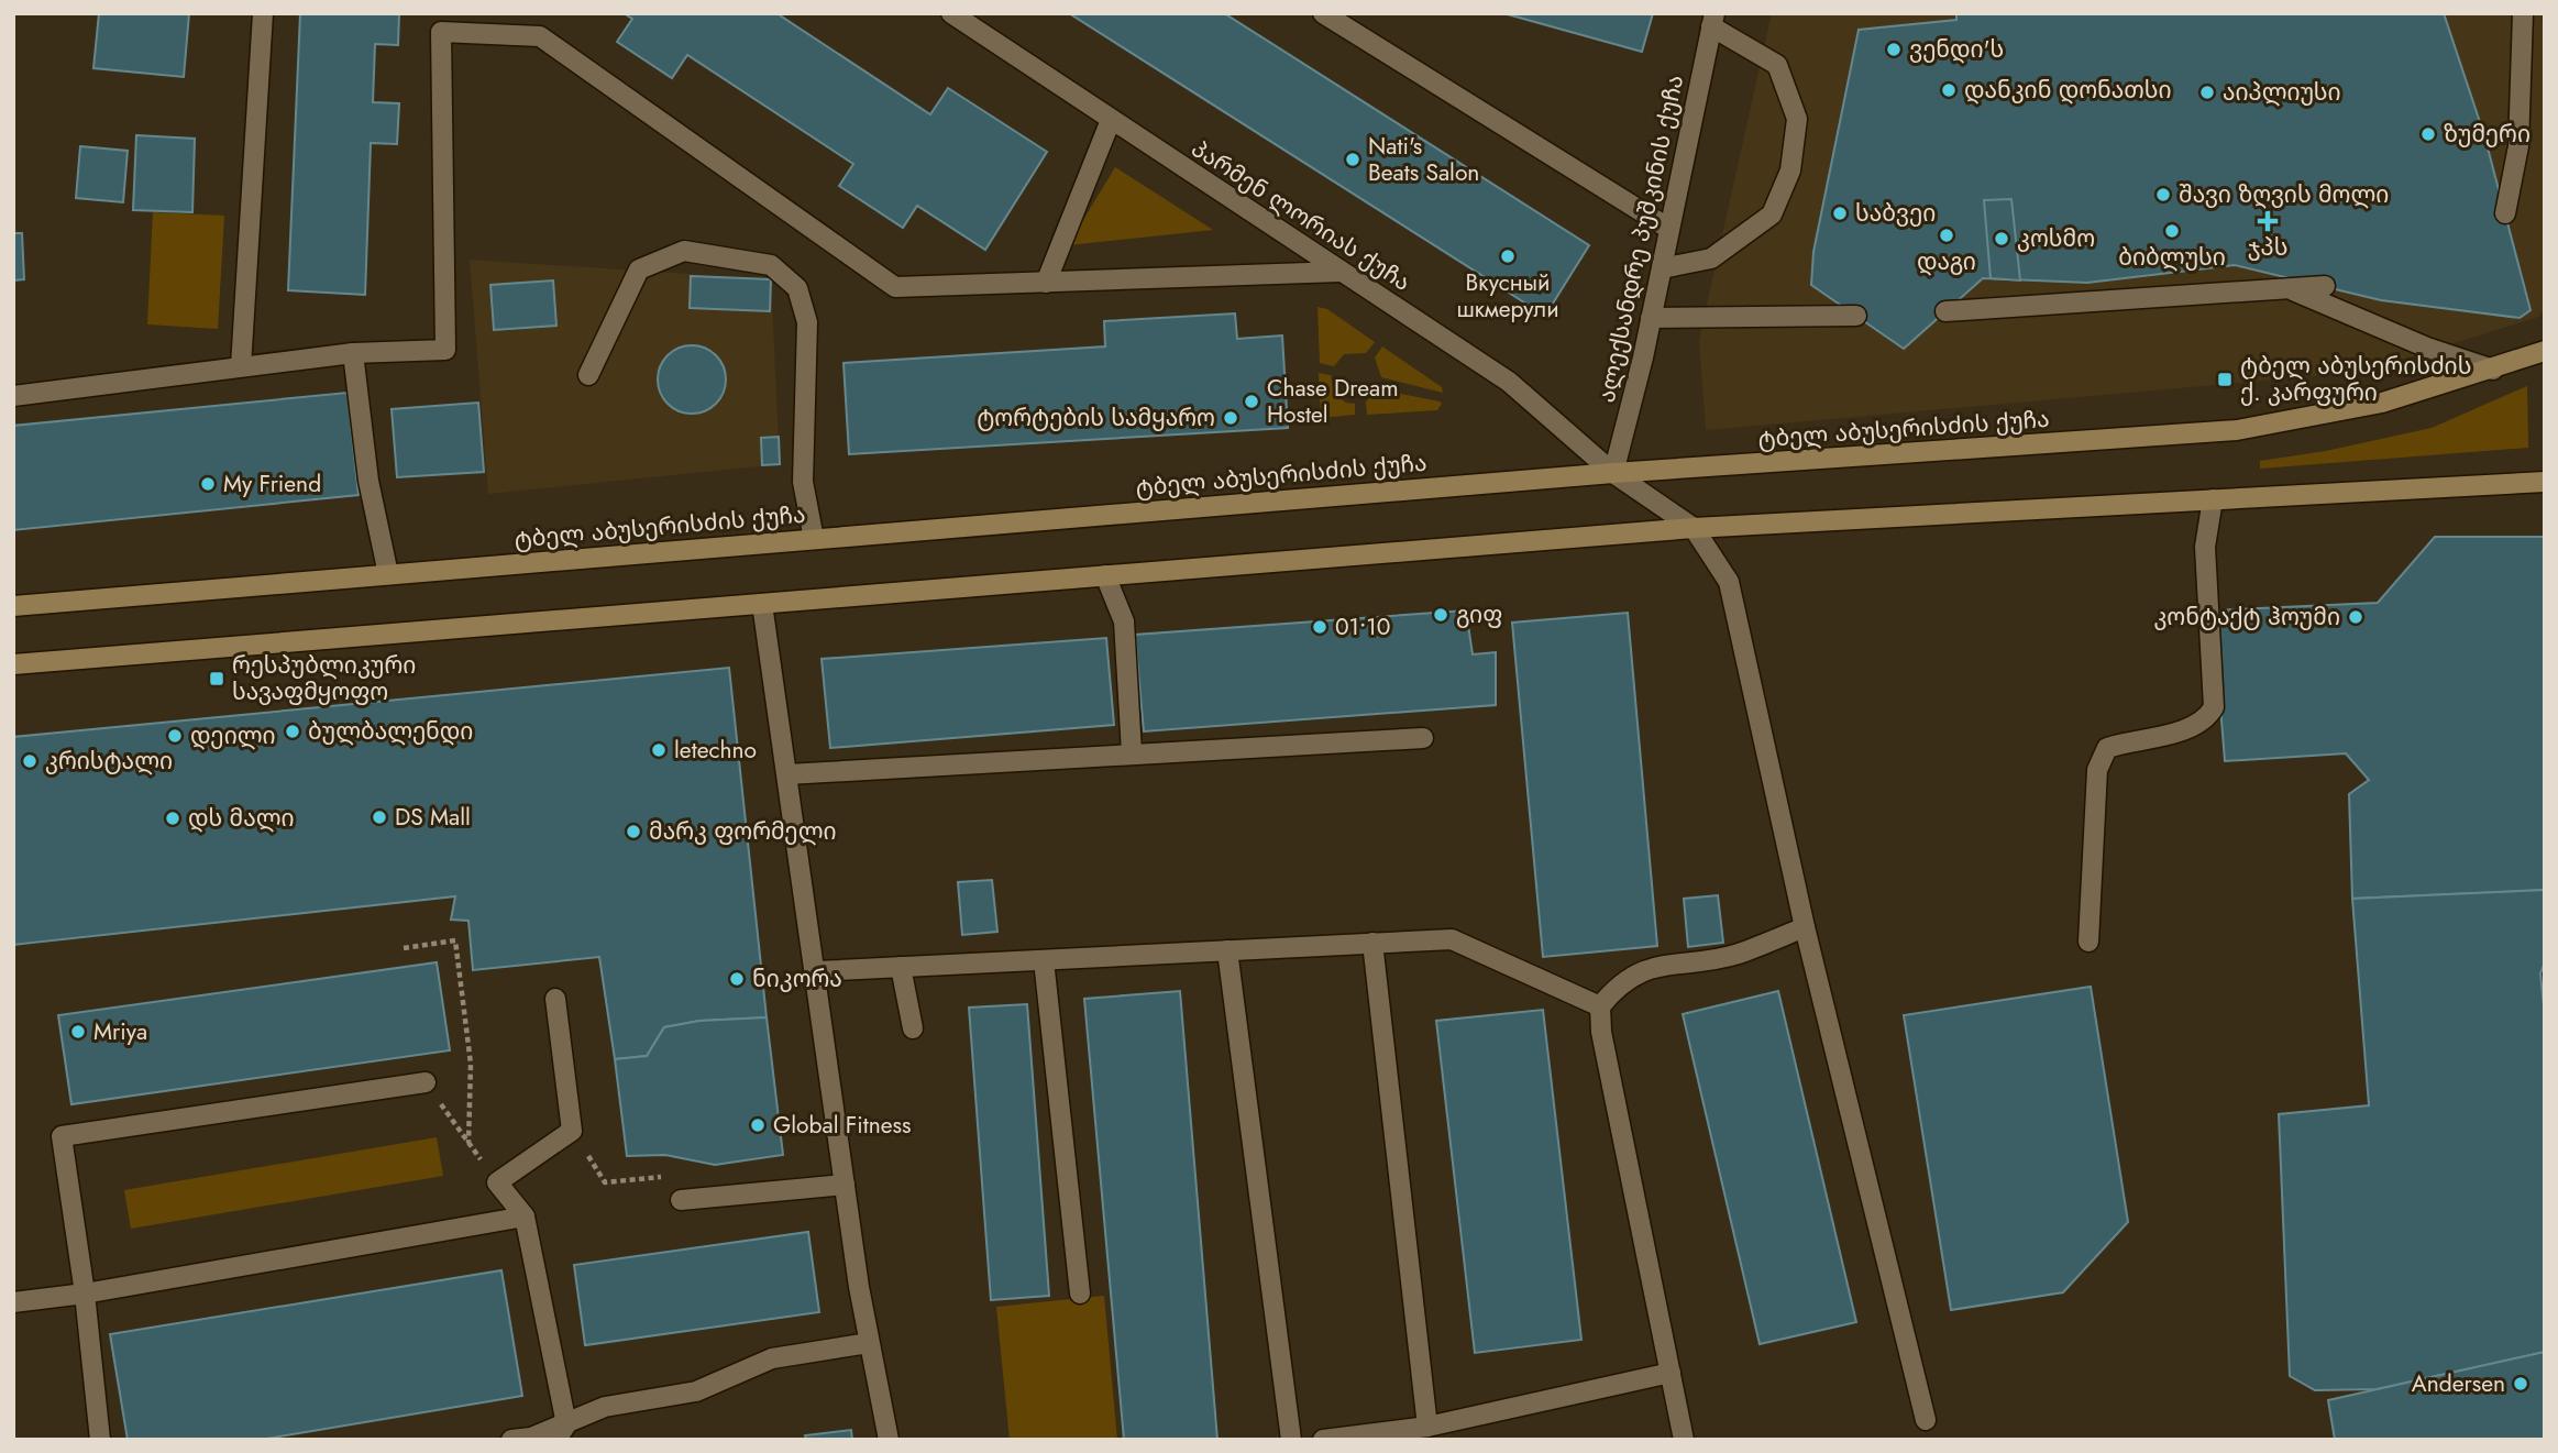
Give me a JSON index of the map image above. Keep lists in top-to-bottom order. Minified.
{"streets":{"main road":["ტბელ აბუსერისძის ქუჩა"],"street":["პარმენ ლორიას ქუჩა","ალექსანდრე პუშკინის ქუჩა"]},"crossings":[["პარმენ ლორიას ქუჩა","ალექსანდრე პუშკინის ქუჩა"],["პარმენ ლორიას ქუჩა","ტბელ აბუსერისძის ქუჩა"],["ალექსანდრე პუშკინის ქუჩა","ტბელ აბუსერისძის ქუჩა"]],"places":{"other":["ვენდი'ს","დანკინ დონათსი","აიპლიუსი","ზუმერი","Nati's Beats Salon","შავი ზღვის მოლი","საბვეი","ბიბლუსი","დაგი","კოსმო","Вкусный шкмерули","Chase Dream Hostel","ტორტების სამყარო","My Friend","გიფ","კონტაქტ ჰოუმი","01•10","ბულბალენდი","დეილი","letechno","კრისტალი","DS Mall","დს მალი","მარკ ფორმელი","ნიკორა","Mriya","Global Fitness","Andersen"],"health":["ჯპს"],"transit":["ტბელ აბუსერისძის ქ. კარფური","რესპუბლიკური სავაფმყოფო"]}}
